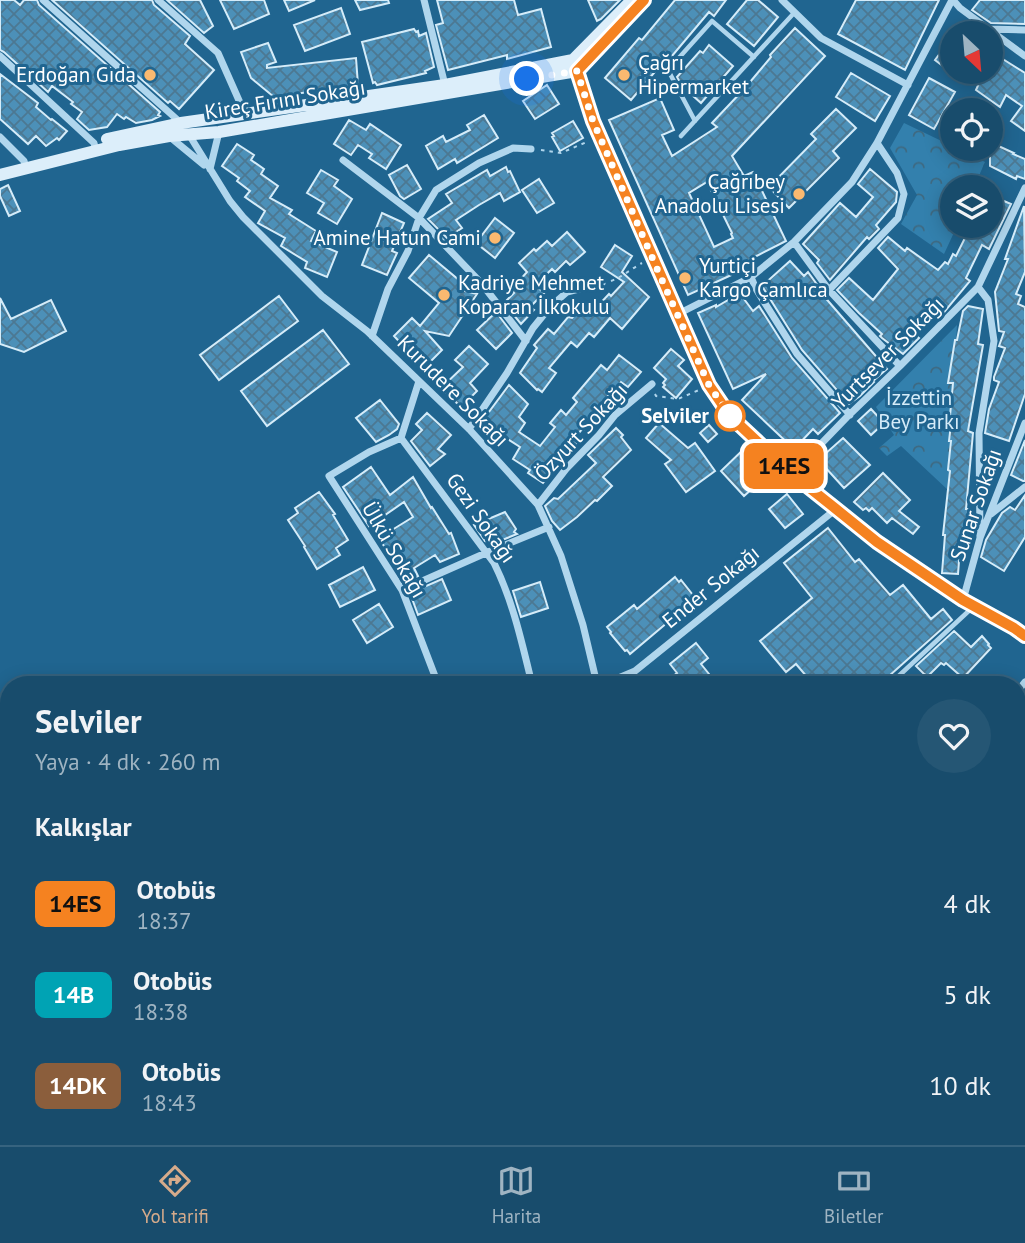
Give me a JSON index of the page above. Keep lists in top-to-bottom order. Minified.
{"streets":{"main road":["Kireç Fırını Sokağı"],"street":["Yurtsever Sokağı","Kurudere Sokağı","Özyurt Sokağı","Sunar Sokağı","Gezi Sokağı","Ülkü Sokağı","Ender Sokağı"]},"crossings":[["Kireç Fırını Sokağı","Kurudere Sokağı"],["Kurudere Sokağı","Özyurt Sokağı"],["Gezi Sokağı","Ülkü Sokağı"]],"parks":["İzzettin Bey Parkı"],"places":["Erdoğan Gıda","Çağrı Hipermarket","Çağrıbey Anadolu Lisesi","Amine Hatun Cami","Yurtiçi Kargo Çamlıca","Kadriye Mehmet Koparan İlkokulu","Selviler"],"lines":["bus line 14ES"],"north":"bottom right","page":{"on_map":"14ES","heading":[["Selviler","Yaya · 4 dk · 260 m"],"Kalkışlar"],"list":[{"mark":"14ES","name":"Otobüs","note":"18:37","value":"4 dk"},{"mark":"14B","name":"Otobüs","note":"18:38","value":"5 dk"},{"mark":"14DK","name":"Otobüs","note":"18:43","value":"10 dk"}],"tabs":["Yol tarifi","Harita","Biletler"]}}
